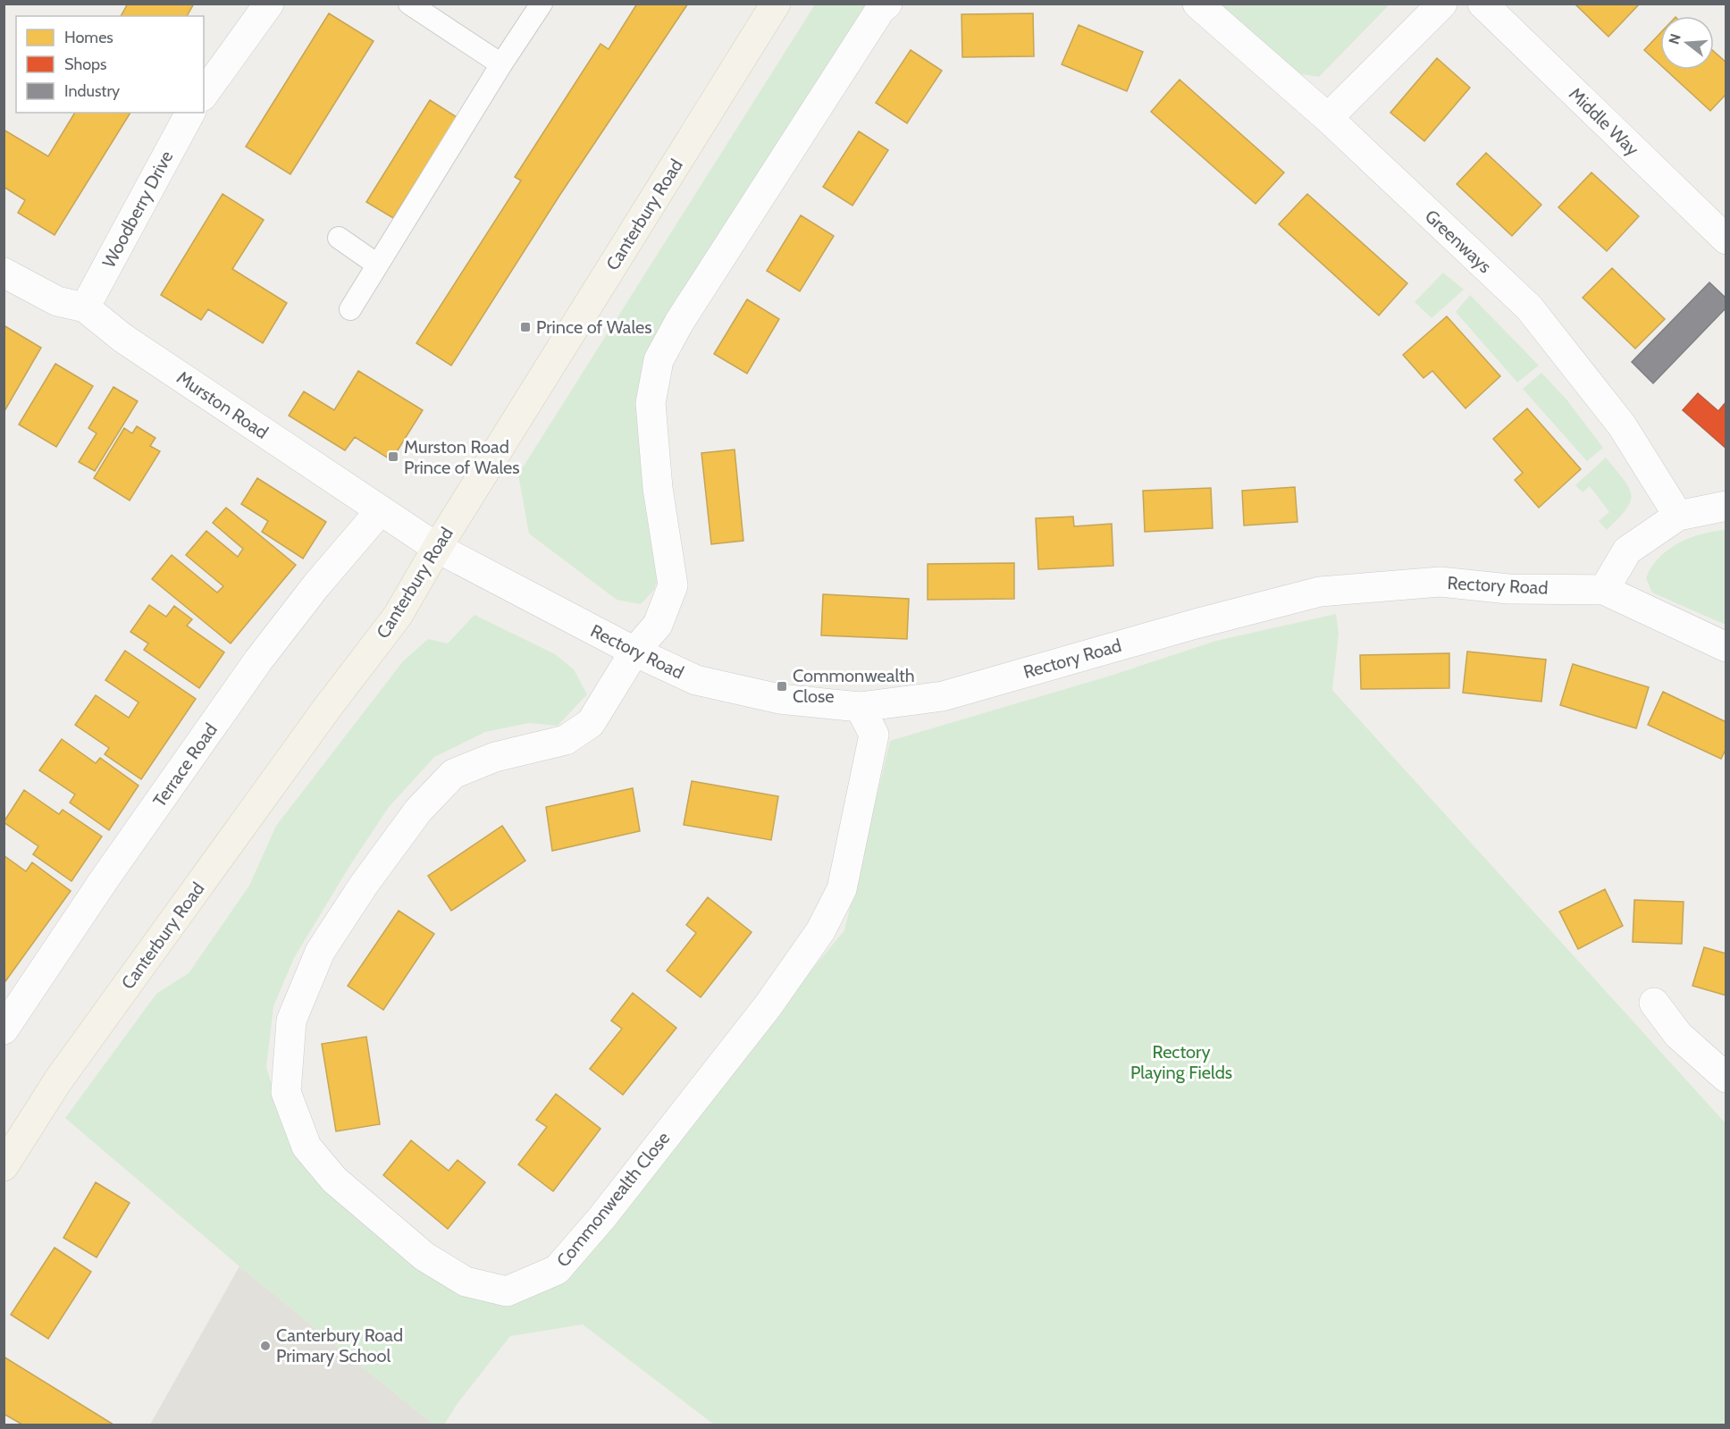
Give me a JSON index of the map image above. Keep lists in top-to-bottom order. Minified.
{"streets":{"main road":["Canterbury Road"],"street":["Middle Way","Woodberry Drive","Greenways","Murston Road","Rectory Road","Terrace Road","Commonwealth Close"]},"crossings":[["Woodberry Drive","Murston Road"],["Canterbury Road","Murston Road"],["Canterbury Road","Rectory Road"],["Murston Road","Rectory Road"],["Murston Road","Terrace Road"],["Rectory Road","Commonwealth Close"]],"parks":["Rectory Playing Fields"],"places":{"transit":["Prince of Wales","Murston Road Prince of Wales","Commonwealth Close"],"other":["Canterbury Road Primary School"]},"legend":["Homes","Shops","Industry"],"north":"left"}
